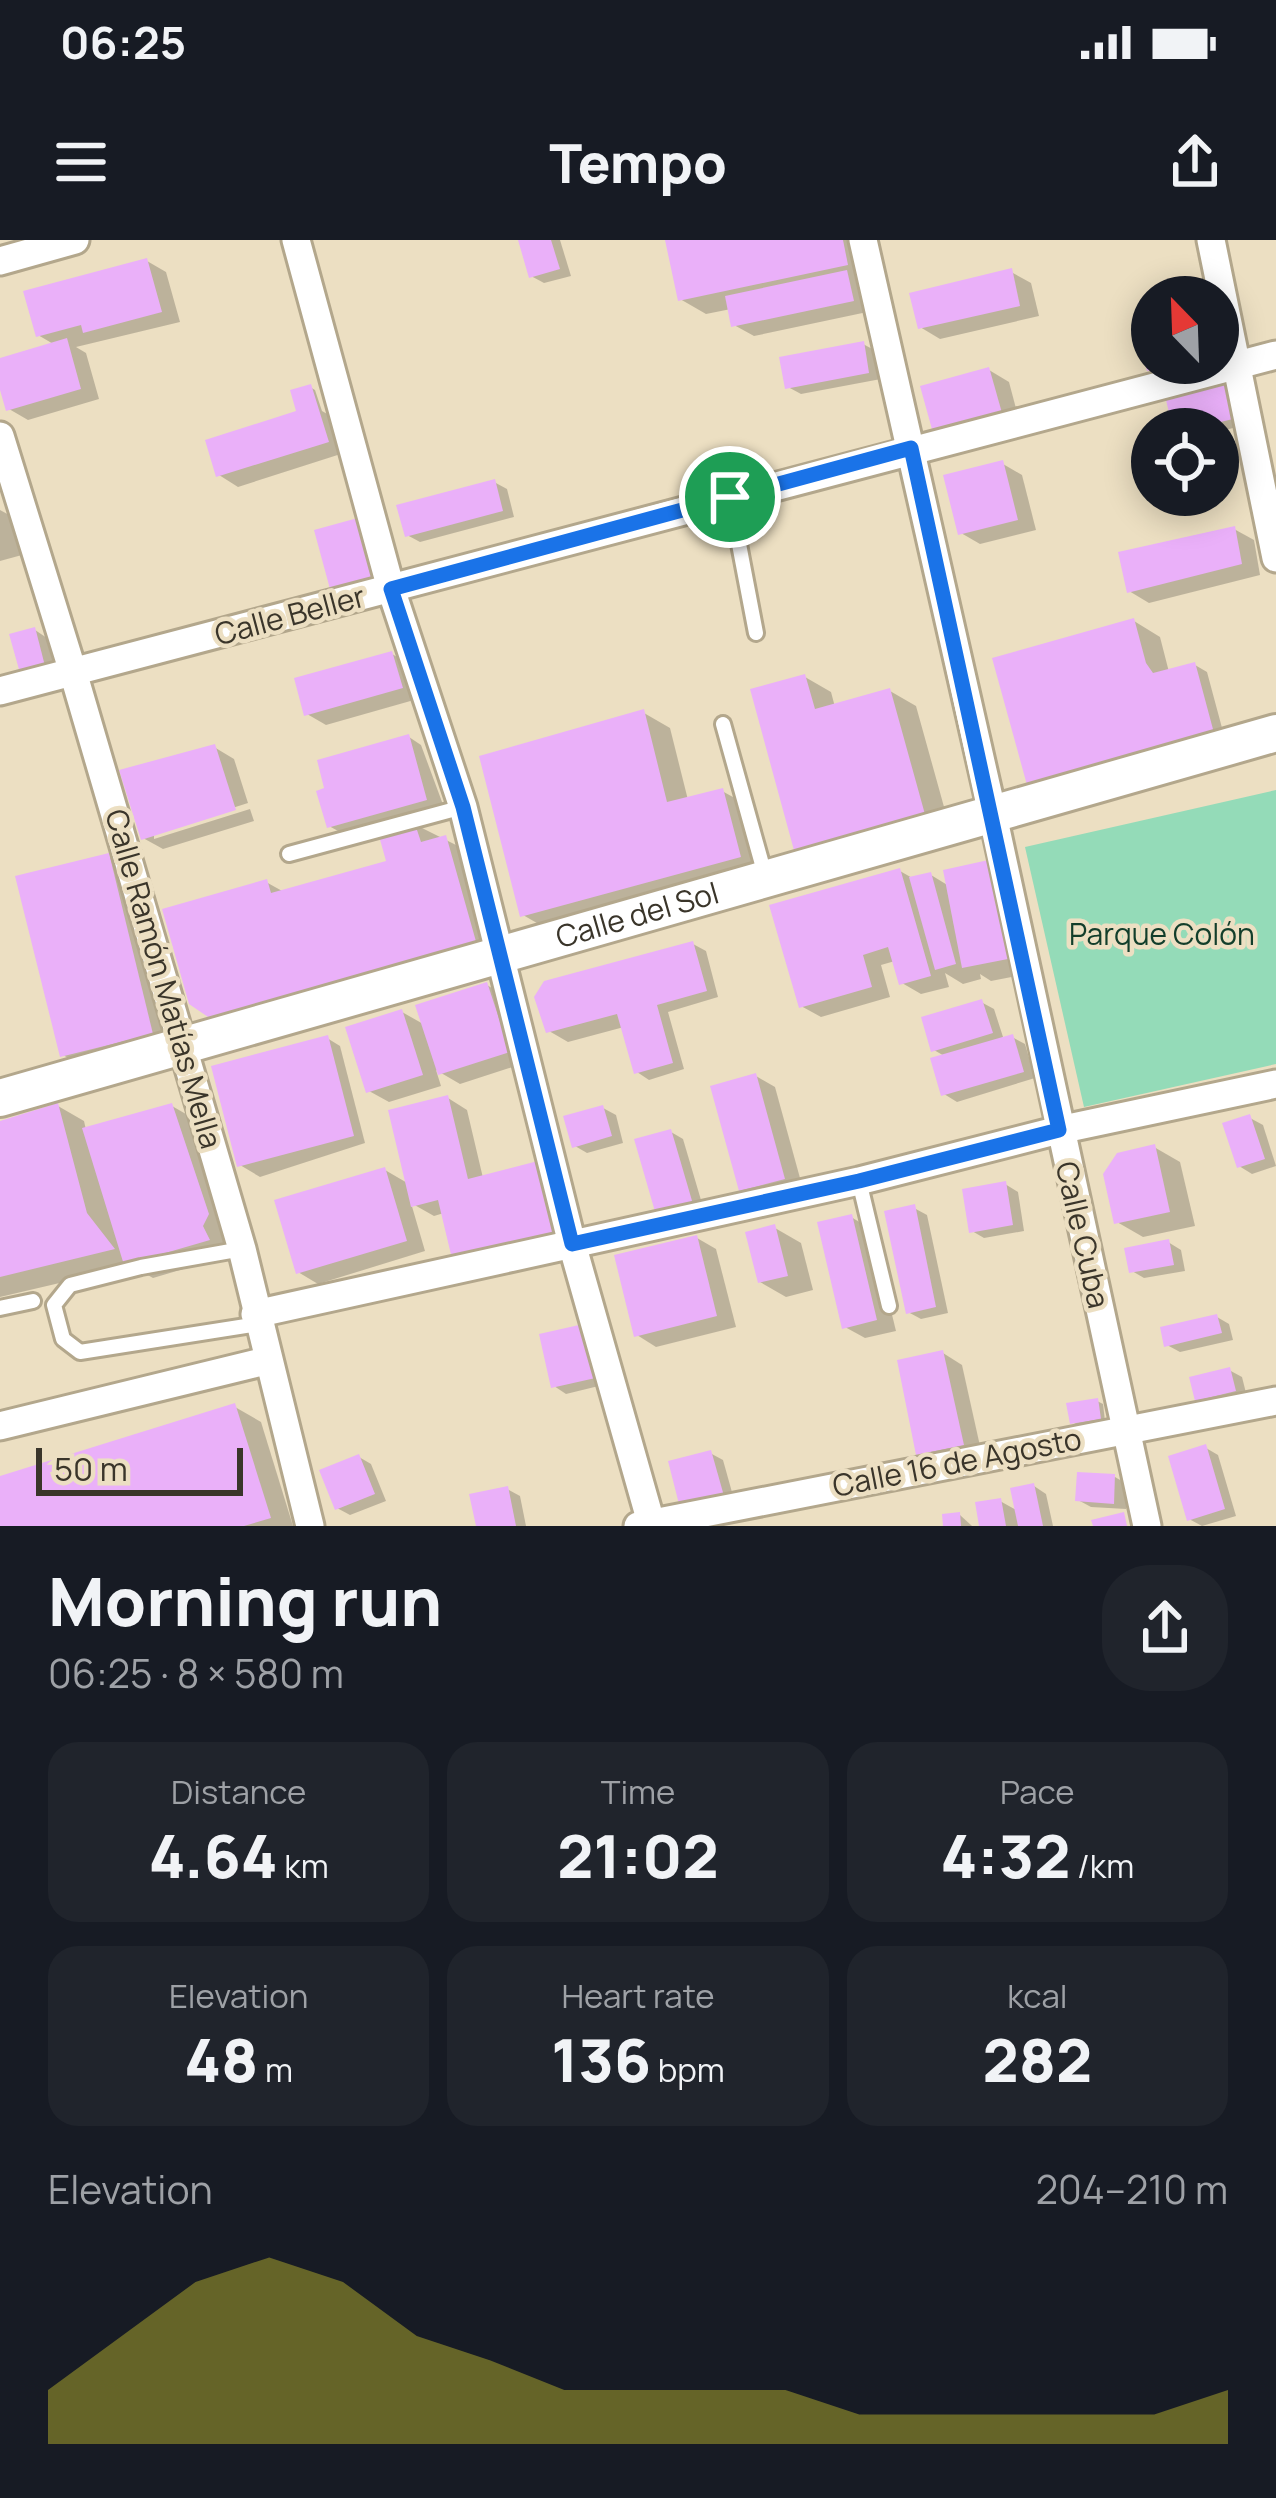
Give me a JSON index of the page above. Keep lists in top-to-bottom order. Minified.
{"streets":{"main road":["Calle del Sol"],"street":["Calle Beller","Calle Ramón Matías Mella","Calle Cuba","Calle 16 de Agosto"]},"crossings":[["Calle Beller","Calle Ramón Matías Mella"],["Calle Beller","Calle Cuba"],["Calle del Sol","Calle Ramón Matías Mella"],["Calle del Sol","Calle Cuba"],["Calle Cuba","Calle 16 de Agosto"]],"parks":["Parque Colón"],"scale_bar":"50 m","north":"top left","page":{"status":"06:25","header":"Tempo","scale":"50 m","heading":["Morning run","06:25 · 8 × 580 m"],"stats":[["Distance","4.64 km"],["Time","21:02"],["Pace","4:32 /km"],["Elevation","48 m"],["Heart rate","136 bpm"],["kcal","282"]],"chart":["Elevation","204–210 m"]}}
